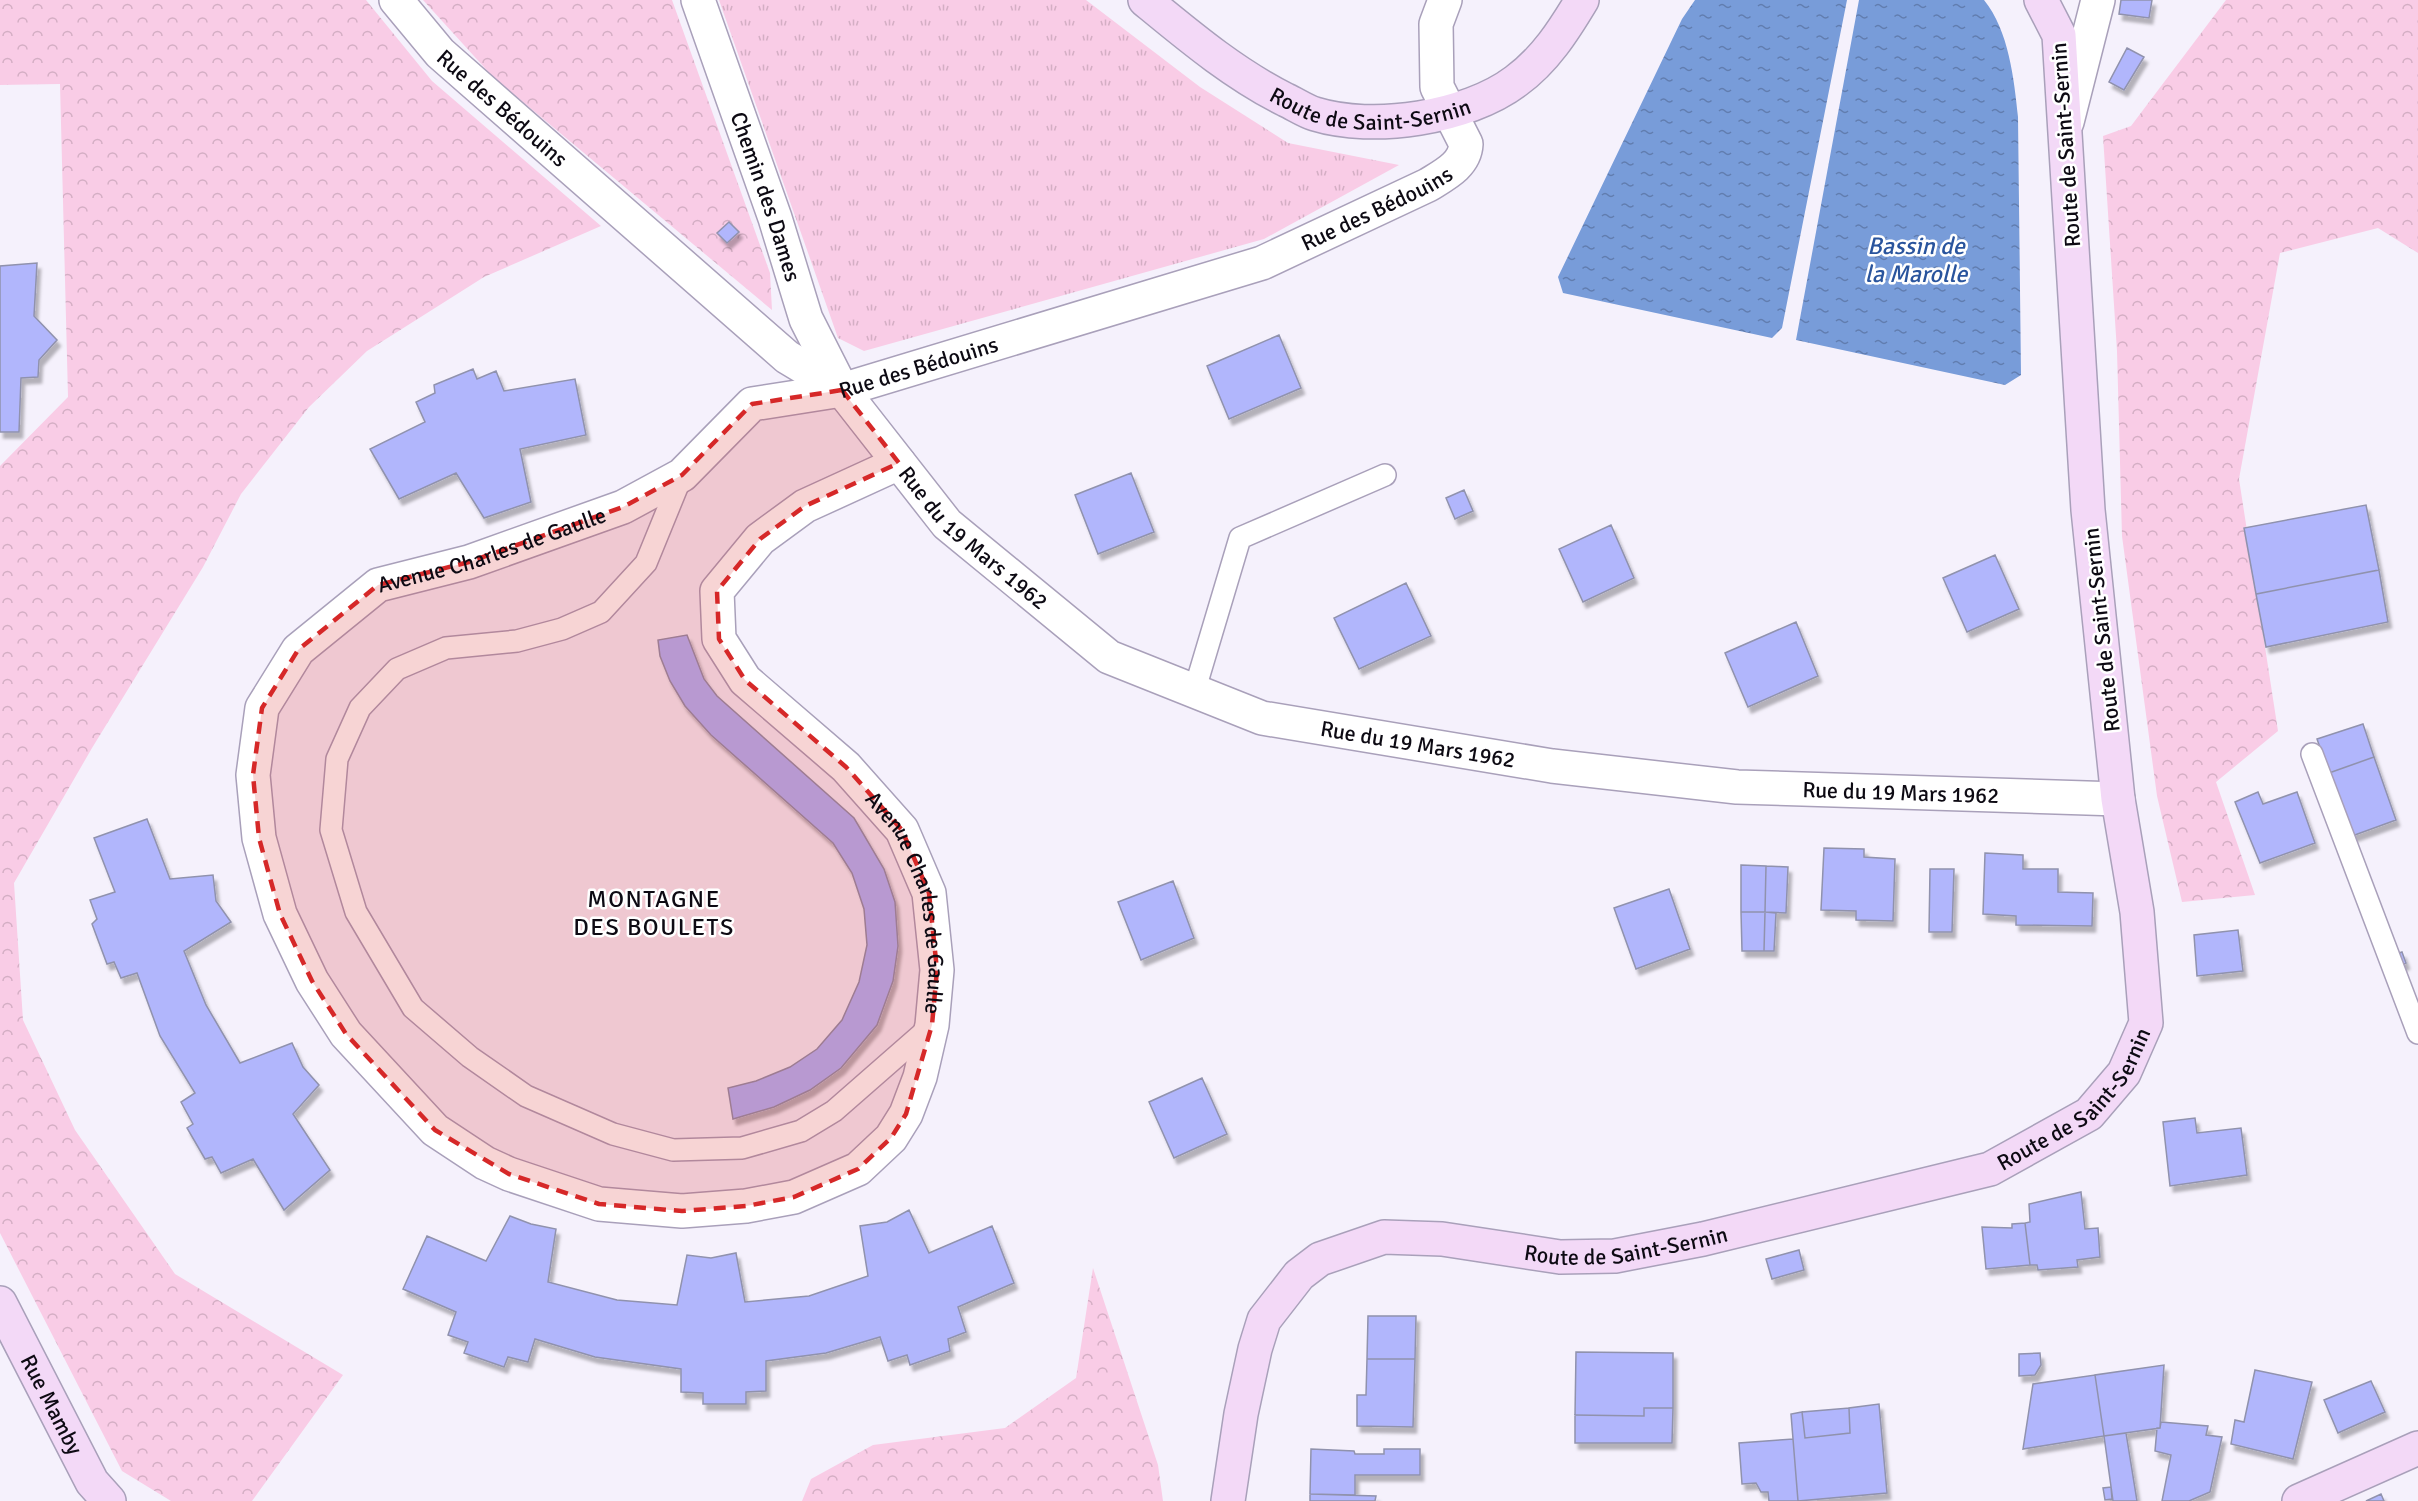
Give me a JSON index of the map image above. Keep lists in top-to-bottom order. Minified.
{"streets":{"street":["Route de Saint-Sernin","Rue des Bédouins","Chemin des Dames","Rue du 19 Mars 1962","Avenue Charles de Gaulle","Rue Mamby"]},"crossings":[["Route de Saint-Sernin","Rue des Bédouins"],["Route de Saint-Sernin","Rue du 19 Mars 1962"],["Rue des Bédouins","Chemin des Dames"],["Rue des Bédouins","Rue du 19 Mars 1962"],["Rue des Bédouins","Avenue Charles de Gaulle"],["Chemin des Dames","Rue du 19 Mars 1962"],["Chemin des Dames","Avenue Charles de Gaulle"],["Rue du 19 Mars 1962","Avenue Charles de Gaulle"]],"districts":["MONTAGNE DES BOULETS"],"water":["Bassin de la Marolle"]}
